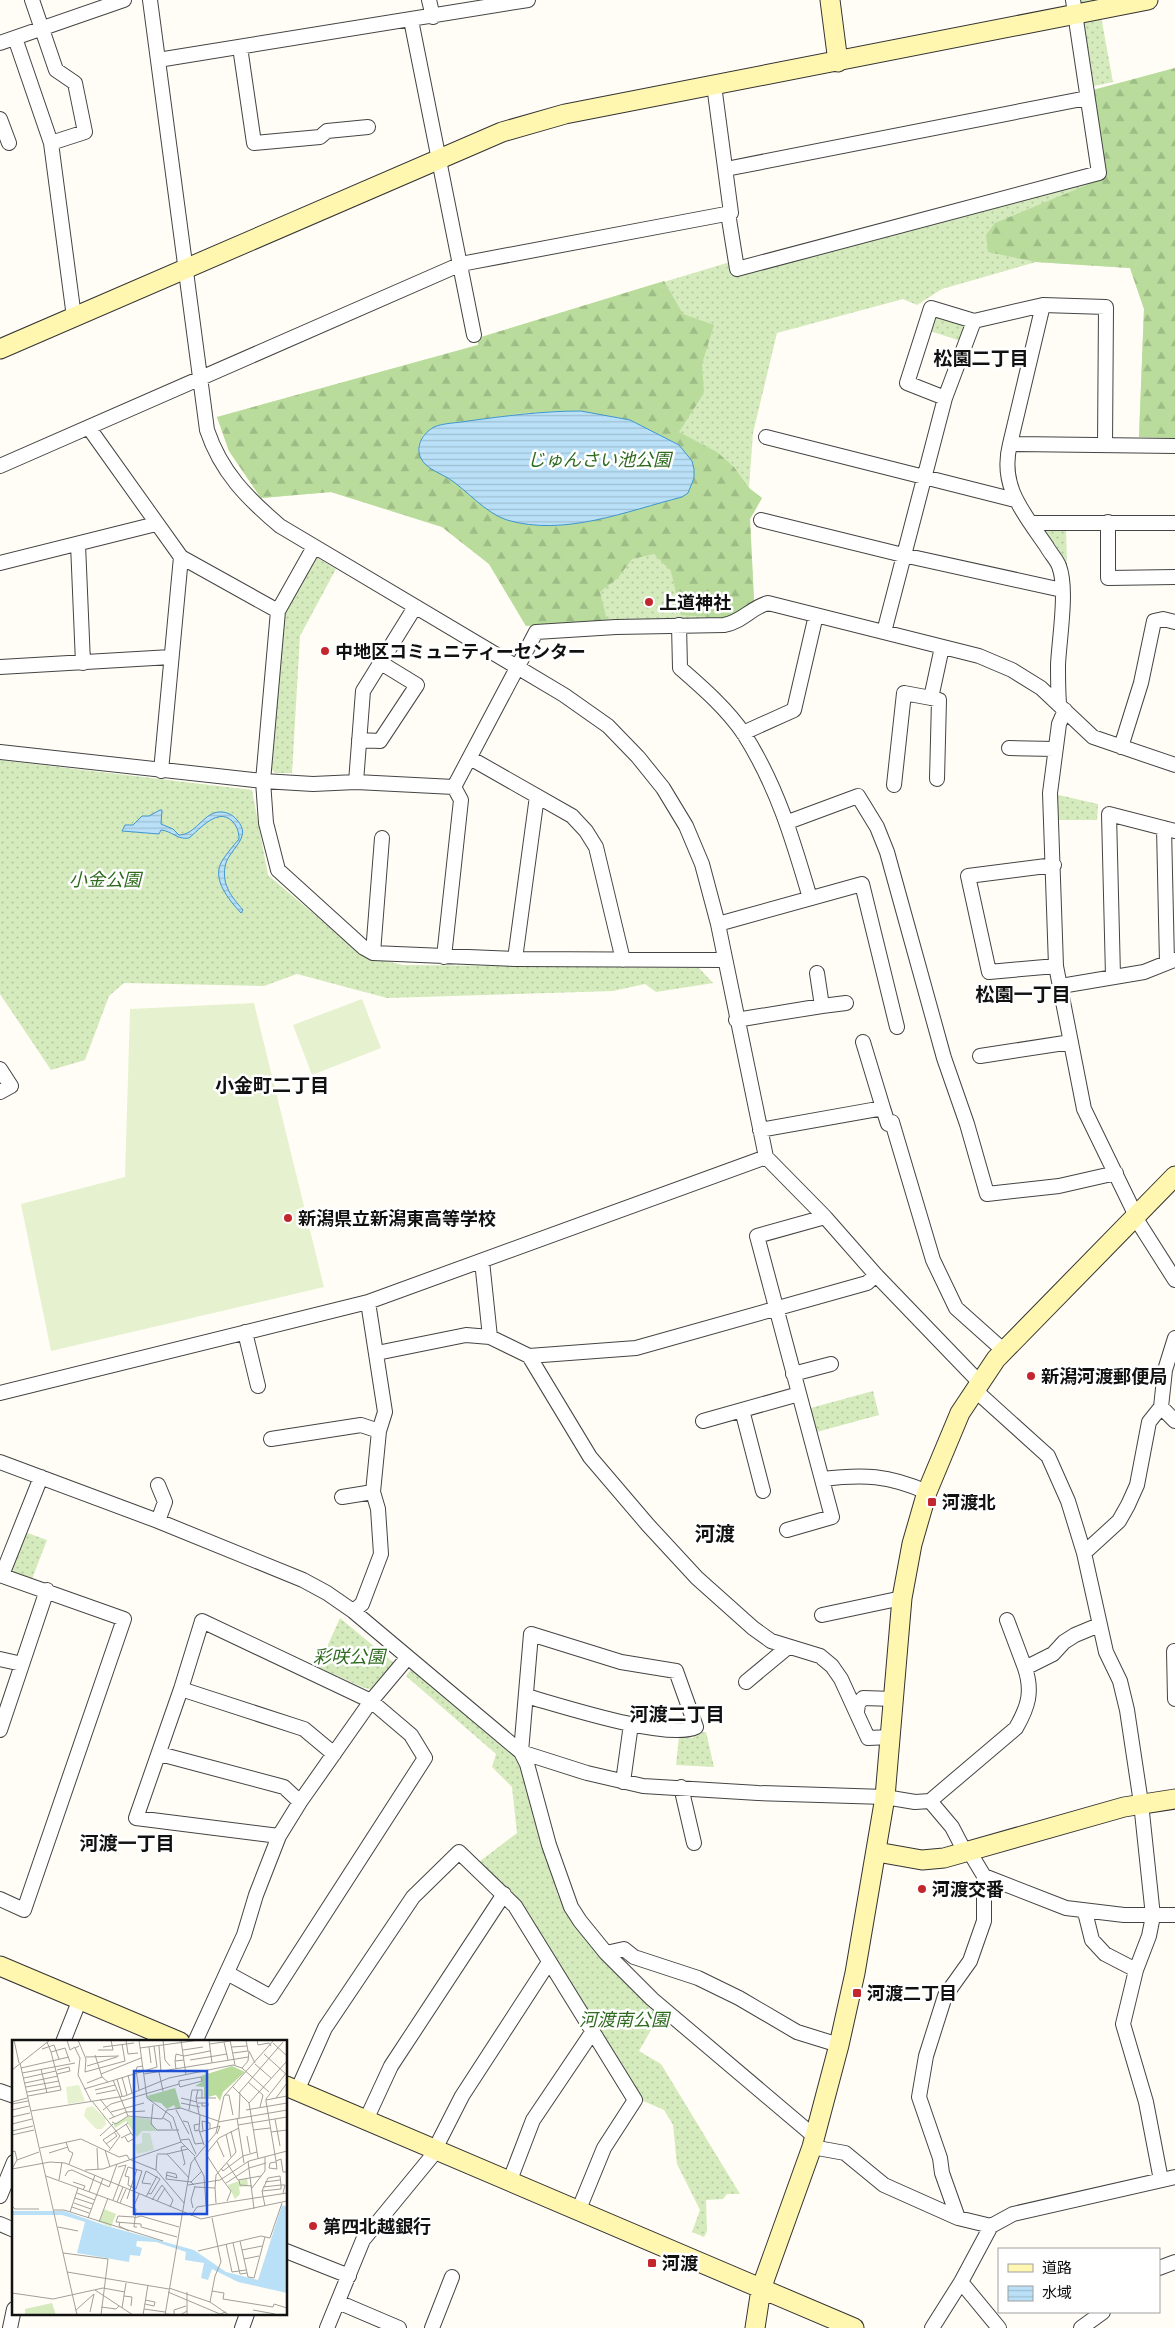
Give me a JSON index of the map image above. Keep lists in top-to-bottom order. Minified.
{"districts":["松園二丁目","松園一丁目","小金町二丁目","河渡","河渡二丁目","河渡一丁目"],"parks":["じゅんさい池公園","小金公園","彩咲公園","河渡南公園"],"places":{"other":["上道神社","中地区コミュニティーセンター","新潟県立新潟東高等学校","新潟河渡郵便局","河渡交番","第四北越銀行"],"transit":["河渡北","河渡二丁目","河渡"]},"legend":["道路","水域"]}
